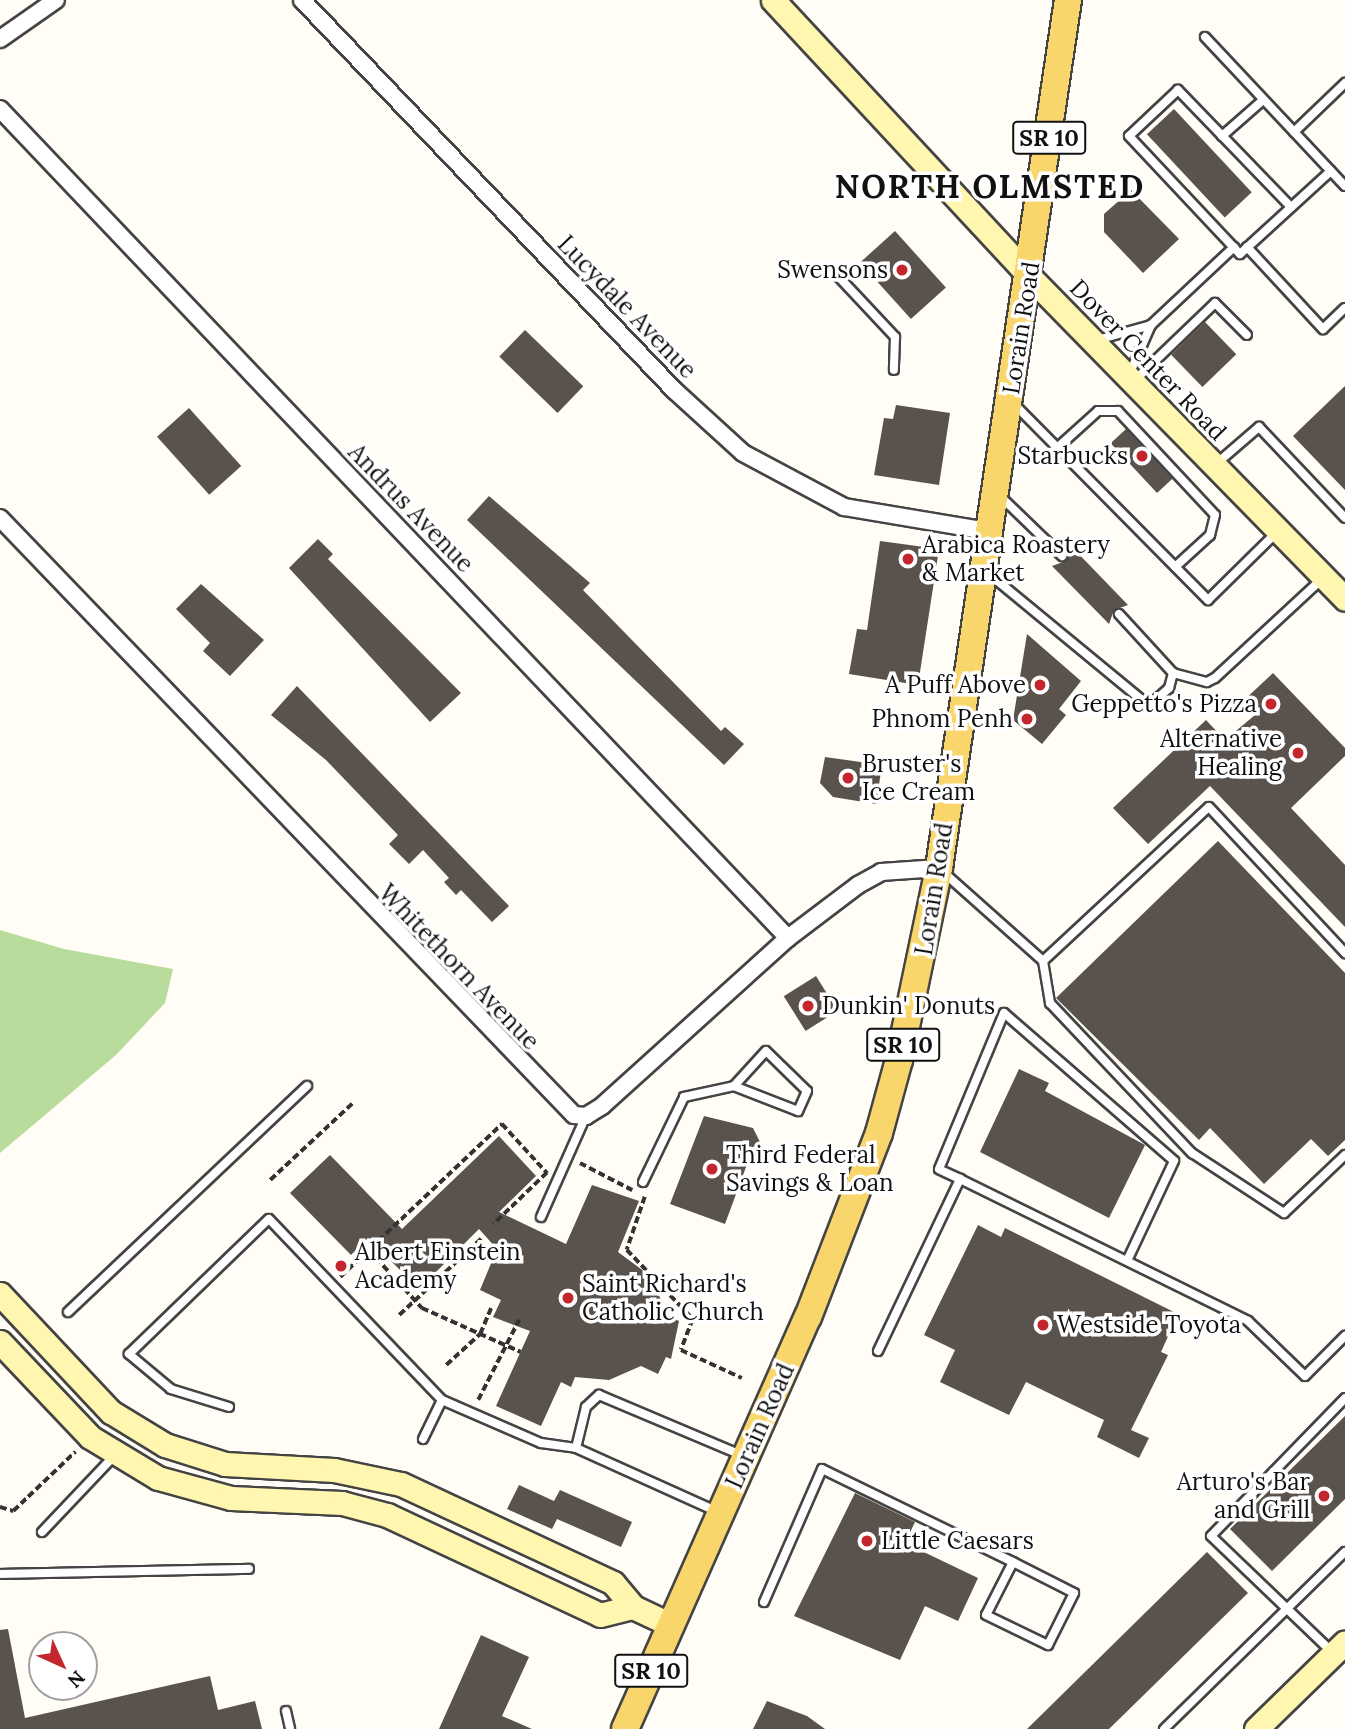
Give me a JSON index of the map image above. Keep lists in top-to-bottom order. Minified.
{"streets":{"main road":["SR 10","Lorain Road"],"street":["Lucydale Avenue","Dover Center Road","Andrus Avenue","Whitethorn Avenue"]},"crossings":[["Lucydale Avenue","Lorain Road"],["Lorain Road","Dover Center Road"]],"districts":["NORTH OLMSTED"],"places":["Swensons","Starbucks","Arabica Roastery & Market","A Puff Above","Geppetto's Pizza","Phnom Penh","Alternative Healing","Bruster's Ice Cream","Dunkin' Donuts","Third Federal Savings & Loan","Albert Einstein Academy","Saint Richard's Catholic Church","Westside Toyota","Arturo's Bar and Grill","Little Caesars"],"north":"bottom right"}
